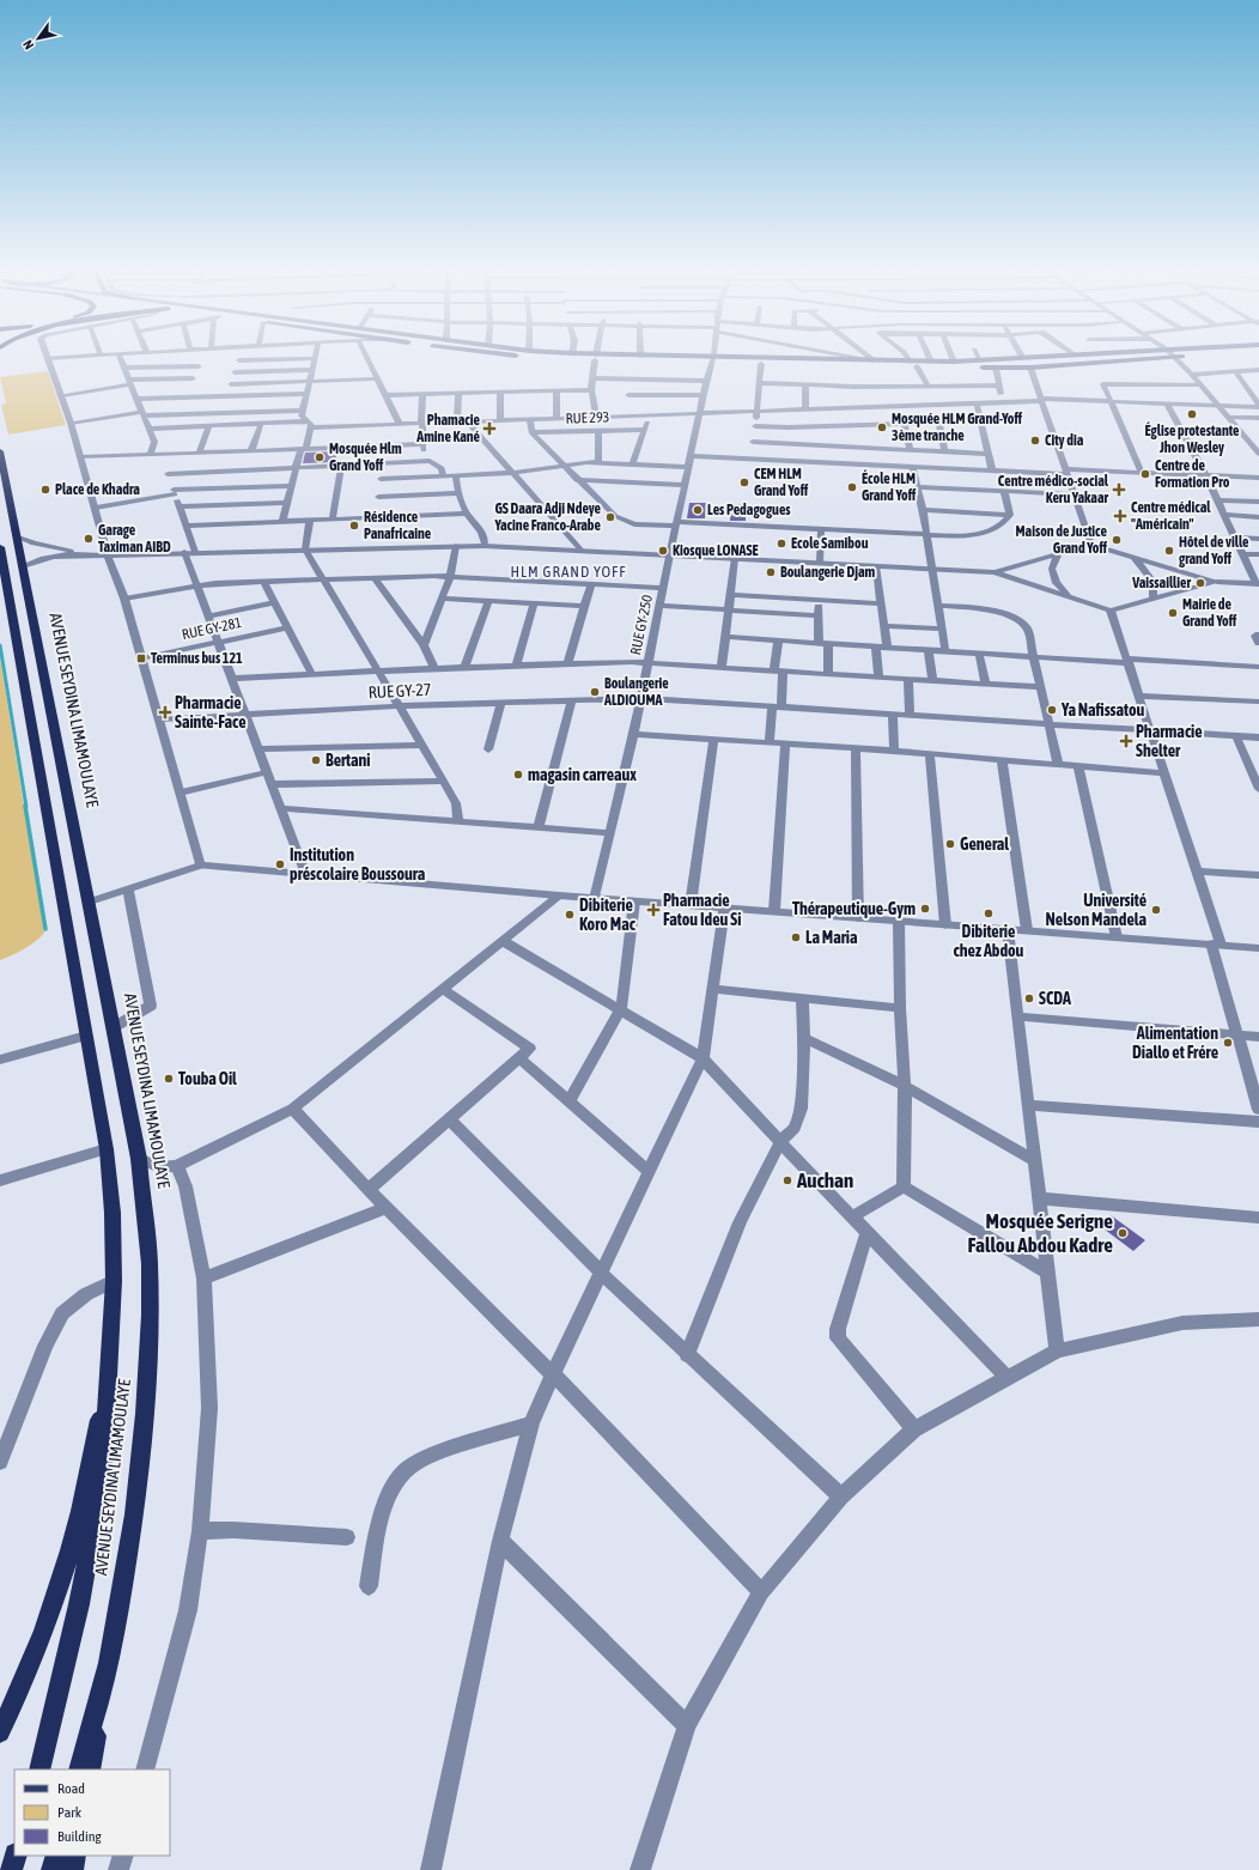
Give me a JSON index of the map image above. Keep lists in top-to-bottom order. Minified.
{"streets":{"highway":["AVENUE SEYDINA LIMAMOULAYE"],"street":["RUE 293","RUE GY-250","RUE GY-281","RUE GY-27"]},"crossings":[["RUE GY-250","RUE GY-27"]],"districts":["HLM GRAND YOFF"],"places":{"other":["Église protestante Jhon Wesley","Mosquée HLM Grand-Yoff 3ème tranche","City dia","Mosquée Hlm Grand Yoff","Centre de Formation Pro","CEM HLM Grand Yoff","École HLM Grand Yoff","Place de Khadra","Les Pedagogues","GS Daara Adji Ndeye Yacine Franco-Arabe","Résidence Panafricaine","Garage Taximan AIBD","Maison de Justice Grand Yoff","Ecole Samibou","Kiosque LONASE","Hôtel de ville grand Yoff","Boulangerie Djam","Vaissaillier","Mairie de Grand Yoff","Boulangerie ALDIOUMA","Ya Nafissatou","Bertani","magasin carreaux","General","Institution préscolaire Boussoura","Thérapeutique-Gym","Université Nelson Mandela","Dibiterie chez Abdou","Dibiterie Koro Mac","La Maria","SCDA","Alimentation Diallo et Frére","Touba Oil","Auchan","Mosquée Serigne Fallou Abdou Kadre"],"health":["Phamacie Amine Kané","Centre médico-social Keru Yakaar","Centre médical \"Américain\"","Pharmacie Sainte-Face","Pharmacie Shelter","Pharmacie Fatou Ideu Si"],"transit":["Terminus bus 121"]},"legend":["Road","Park","Building"],"north":"bottom left"}
